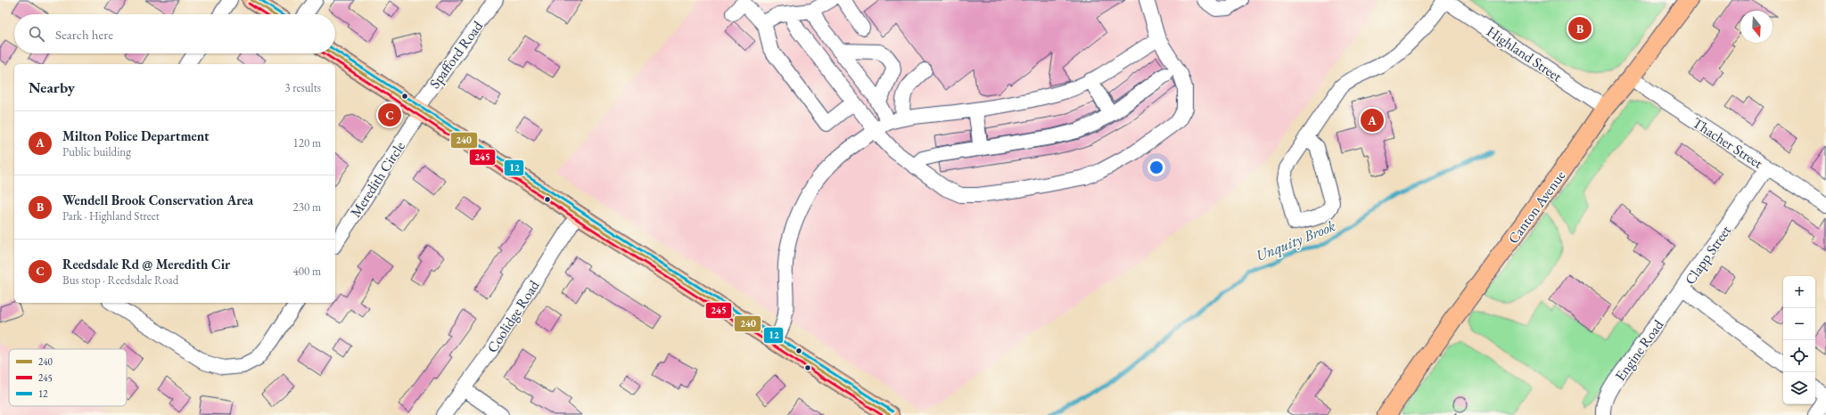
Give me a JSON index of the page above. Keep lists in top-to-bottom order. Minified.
{"streets":{"main road":["Canton Avenue"],"street":["Highland Street","Spafford Road","Thacher Street","Meredith Circle","Clapp Street","Coolidge Road","Engine Road"]},"crossings":[["Highland Street","Canton Avenue"],["Spafford Road","Meredith Circle"],["Thacher Street","Canton Avenue"],["Thacher Street","Clapp Street"],["Clapp Street","Engine Road"]],"water":["Unquity Brook"],"lines":["transit line 240","transit line 12","transit line 245"],"legend":["240","245","12"],"north":"bottom","page":{"search":"Search here","pins":["B","C","A"],"heading":["Nearby","3 results"],"list":[{"mark":"A","name":"Milton Police Department","note":"Public building","value":"120 m"},{"mark":"B","name":"Wendell Brook Conservation Area","note":"Park · Highland Street","value":"230 m"},{"mark":"C","name":"Reedsdale Rd @ Meredith Cir","note":"Bus stop · Reedsdale Road","value":"400 m"}],"map_buttons":["+","−"]}}
